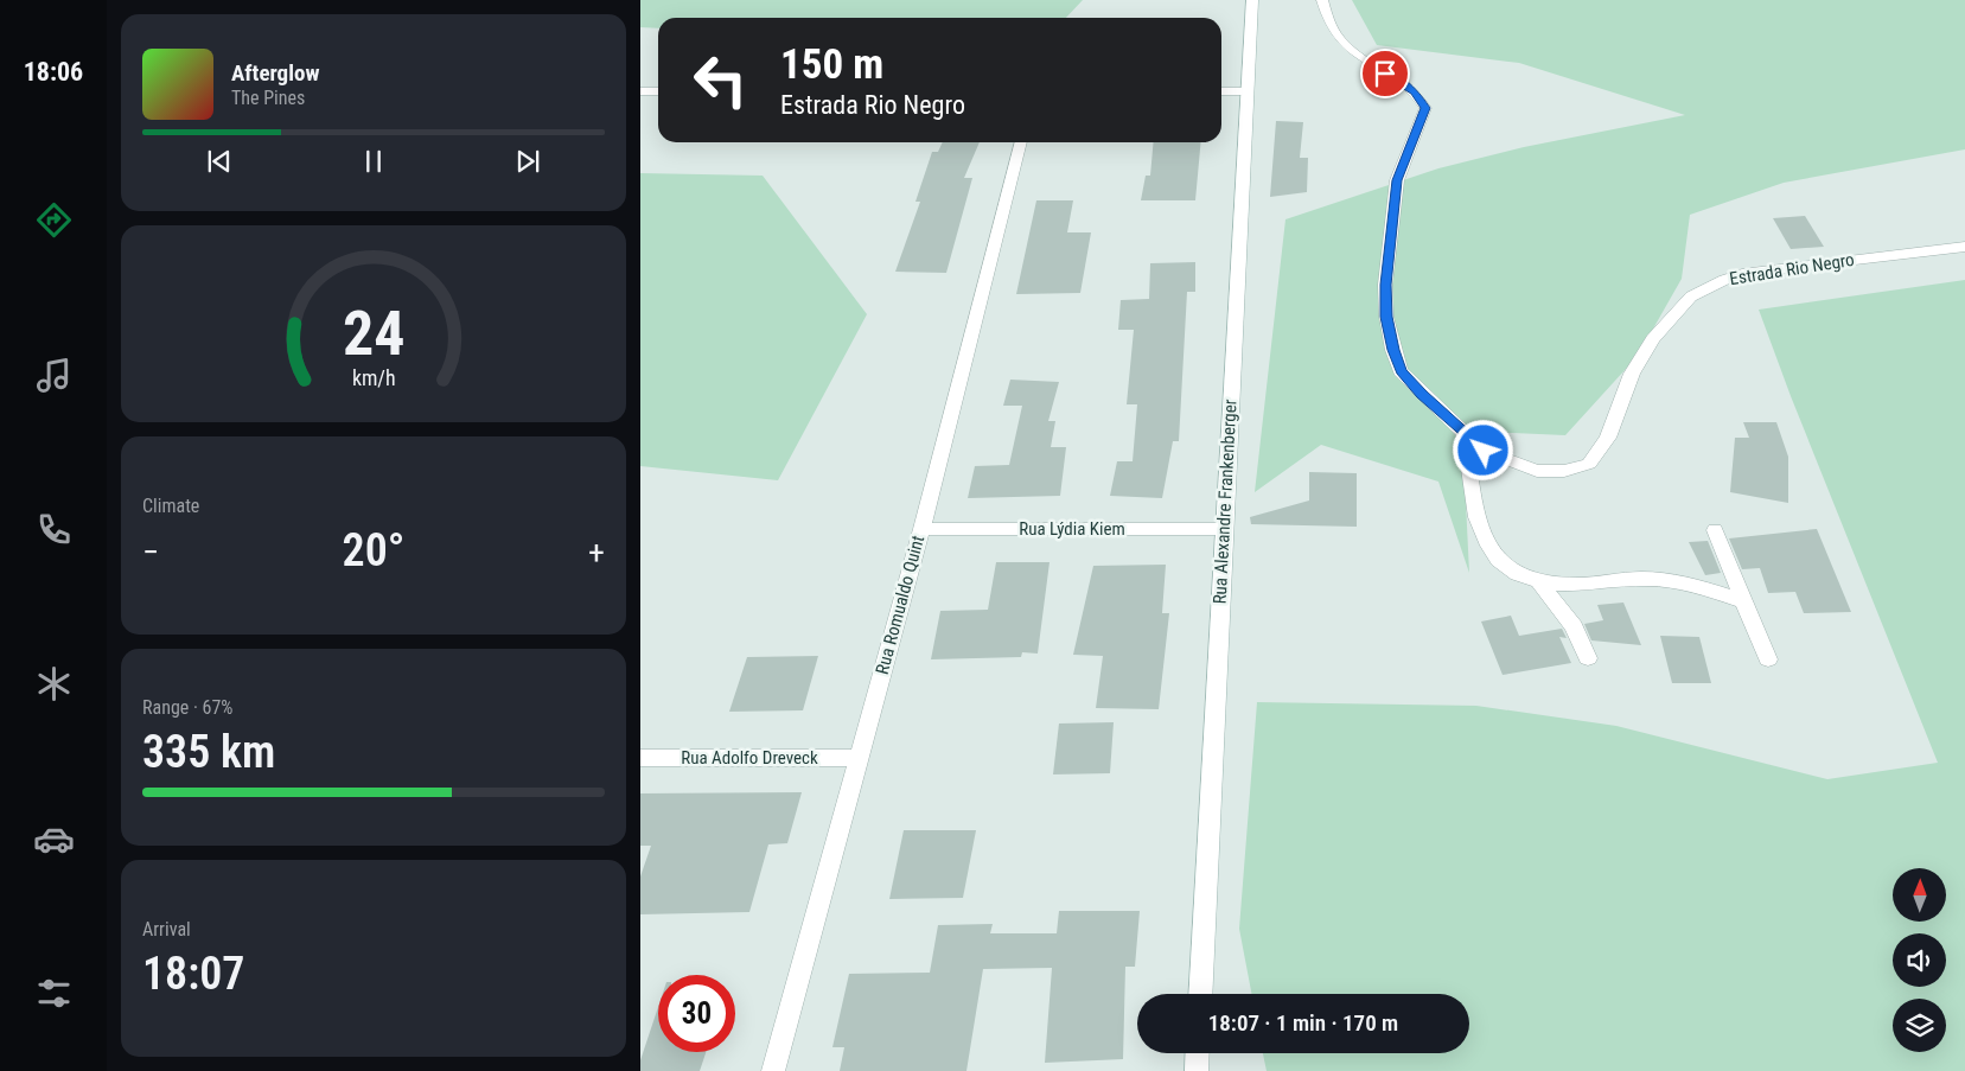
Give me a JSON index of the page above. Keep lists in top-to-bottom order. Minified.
{"streets":{"street":["Estrada Rio Negro","Rua Alexandre Frankenberger","Rua Lýdia Kiem","Rua Romualdo Quint","Rua Adolfo Dreveck"]},"crossings":[["Rua Alexandre Frankenberger","Rua Lýdia Kiem"],["Rua Lýdia Kiem","Rua Romualdo Quint"],["Rua Romualdo Quint","Rua Adolfo Dreveck"]],"north":"top","page":{"tabs":"18:06","turn":["150 m","Estrada Rio Negro"],"song":["Afterglow","The Pines"],"tile":["Climate",["Range · 67%","335 km"],["Arrival","18:07"]],"heat":["−","20°","+"],"limit":"30","trip":"18:07 · 1 min · 170 m","gauge":["24","km/h"]}}
